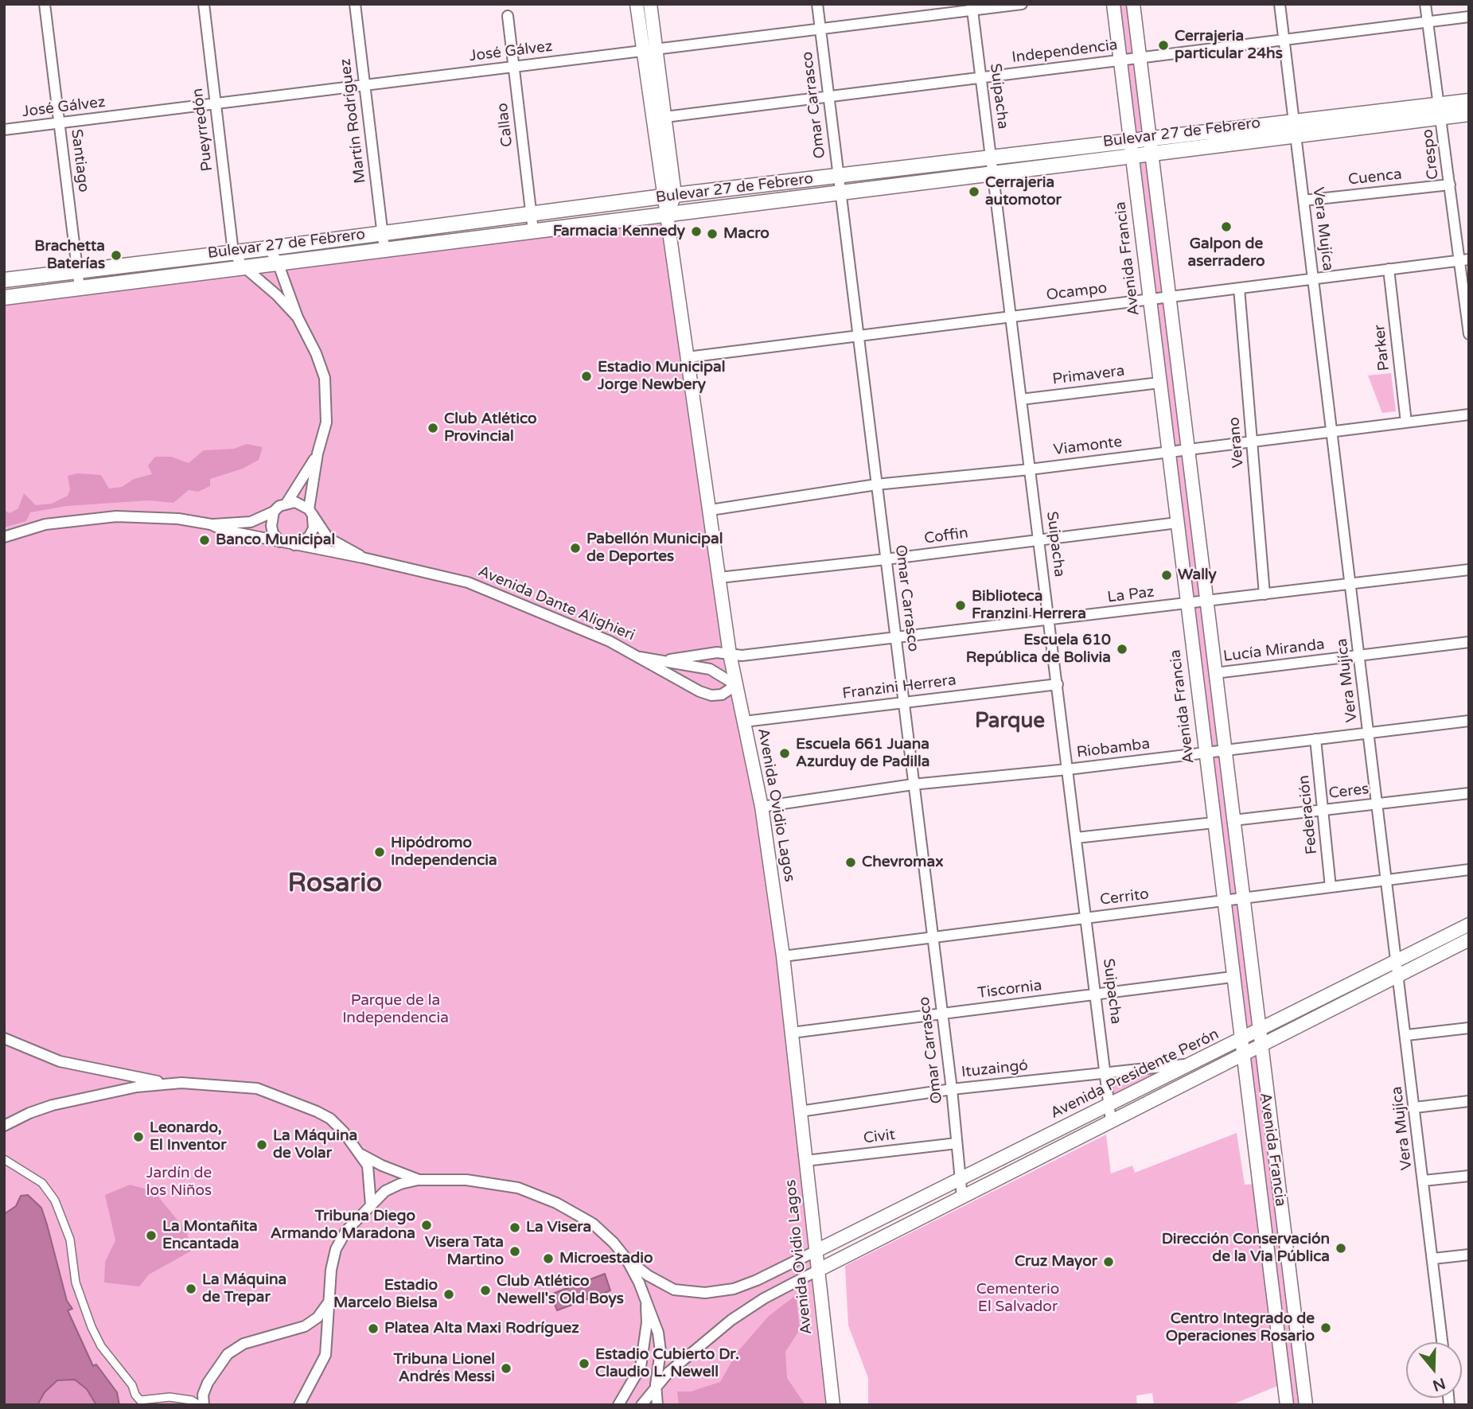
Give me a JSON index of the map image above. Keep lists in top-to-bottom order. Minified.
{"streets":{"main road":["Bulevar 27 de Febrero","Avenida Francia","Avenida Ovidio Lagos","Avenida Presidente Perón"],"street":["José Gálvez","Independencia","Suipacha","Omar Carrasco","Martín Rodríguez","Callao","Pueyrredón","Crespo","Santiago","Cuenca","Vera Mujíca","Ocampo","Parker","Primavera","Verano","Viamonte","Coffin","La Paz","Avenida Dante Alighieri","Lucía Miranda","Franzini Herrera","Riobamba","Ceres","Federación","Cerrito","Tiscornia","Ituzaingó","Civit"]},"crossings":[["José Gálvez","Suipacha"],["José Gálvez","Omar Carrasco"],["José Gálvez","Martín Rodríguez"],["José Gálvez","Callao"],["José Gálvez","Pueyrredón"],["José Gálvez","Santiago"],["José Gálvez","Avenida Ovidio Lagos"],["Independencia","Suipacha"],["Independencia","Omar Carrasco"],["Independencia","Crespo"],["Independencia","Vera Mujíca"],["Independencia","Avenida Francia"],["Independencia","Avenida Ovidio Lagos"],["Suipacha","Bulevar 27 de Febrero"],["Suipacha","Ocampo"],["Suipacha","Primavera"],["Suipacha","Viamonte"],["Suipacha","Coffin"],["Suipacha","La Paz"],["Suipacha","Franzini Herrera"],["Suipacha","Riobamba"],["Suipacha","Cerrito"],["Suipacha","Tiscornia"],["Suipacha","Ituzaingó"],["Suipacha","Avenida Presidente Perón"],["Omar Carrasco","Bulevar 27 de Febrero"],["Omar Carrasco","Ocampo"],["Omar Carrasco","Viamonte"],["Omar Carrasco","Coffin"],["Omar Carrasco","La Paz"],["Omar Carrasco","Franzini Herrera"],["Omar Carrasco","Riobamba"],["Omar Carrasco","Cerrito"],["Omar Carrasco","Tiscornia"],["Omar Carrasco","Ituzaingó"],["Omar Carrasco","Avenida Presidente Perón"],["Omar Carrasco","Civit"],["Martín Rodríguez","Bulevar 27 de Febrero"],["Callao","Bulevar 27 de Febrero"],["Pueyrredón","Bulevar 27 de Febrero"],["Bulevar 27 de Febrero","Crespo"],["Bulevar 27 de Febrero","Santiago"],["Bulevar 27 de Febrero","Vera Mujíca"],["Bulevar 27 de Febrero","Avenida Francia"],["Bulevar 27 de Febrero","Avenida Ovidio Lagos"],["Crespo","Cuenca"],["Crespo","Ocampo"],["Cuenca","Vera Mujíca"],["Vera Mujíca","Ocampo"],["Vera Mujíca","Viamonte"],["Vera Mujíca","La Paz"],["Vera Mujíca","Lucía Miranda"],["Vera Mujíca","Riobamba"],["Vera Mujíca","Ceres"],["Vera Mujíca","Cerrito"],["Vera Mujíca","Avenida Presidente Perón"],["Avenida Francia","Ocampo"],["Avenida Francia","Primavera"],["Avenida Francia","Viamonte"],["Avenida Francia","Coffin"],["Avenida Francia","La Paz"],["Avenida Francia","Lucía Miranda"],["Avenida Francia","Riobamba"],["Avenida Francia","Ceres"],["Avenida Francia","Cerrito"],["Avenida Francia","Tiscornia"],["Avenida Francia","Avenida Presidente Perón"],["Ocampo","Parker"],["Ocampo","Verano"],["Ocampo","Avenida Ovidio Lagos"],["Parker","Viamonte"],["Verano","Viamonte"],["Verano","La Paz"],["Viamonte","Avenida Ovidio Lagos"],["Coffin","Avenida Ovidio Lagos"],["La Paz","Avenida Dante Alighieri"],["La Paz","Avenida Ovidio Lagos"],["Avenida Dante Alighieri","Avenida Ovidio Lagos"],["Franzini Herrera","Avenida Ovidio Lagos"],["Riobamba","Avenida Ovidio Lagos"],["Riobamba","Federación"],["Ceres","Federación"],["Avenida Ovidio Lagos","Cerrito"],["Avenida Ovidio Lagos","Tiscornia"],["Avenida Ovidio Lagos","Ituzaingó"],["Avenida Ovidio Lagos","Avenida Presidente Perón"],["Avenida Ovidio Lagos","Civit"],["Federación","Cerrito"],["Ituzaingó","Avenida Presidente Perón"]],"districts":["Parque","Rosario"],"parks":["Parque de la Independencia","Jardín de los Niños","Cementerio El Salvador"],"places":["Cerrajeria particular 24hs","Cerrajeria automotor","Galpon de aserradero","Farmacia Kennedy","Macro","Brachetta Baterías","Estadio Municipal Jorge Newbery","Club Atlético Provincial","Banco Municipal","Pabellón Municipal de Deportes","Wally","Biblioteca Franzini Herrera","Escuela 610 República de Bolivia","Escuela 661 Juana Azurduy de Padilla","Hipódromo Independencia","Chevromax","Leonardo, El Inventor","La Máquina de Volar","Tribuna Diego Armando Maradona","La Visera","La Montañita Encantada","Dirección Conservación de la Via Pública","Visera Tata Martino","Microestadio","Cruz Mayor","La Máquina de Trepar","Club Atlético Newell's Old Boys","Estadio Marcelo Bielsa","Centro Integrado de Operaciones Rosario","Platea Alta Maxi Rodríguez","Estadio Cubierto Dr. Claudio L. Newell","Tribuna Lionel Andrés Messi"],"north":"bottom"}
